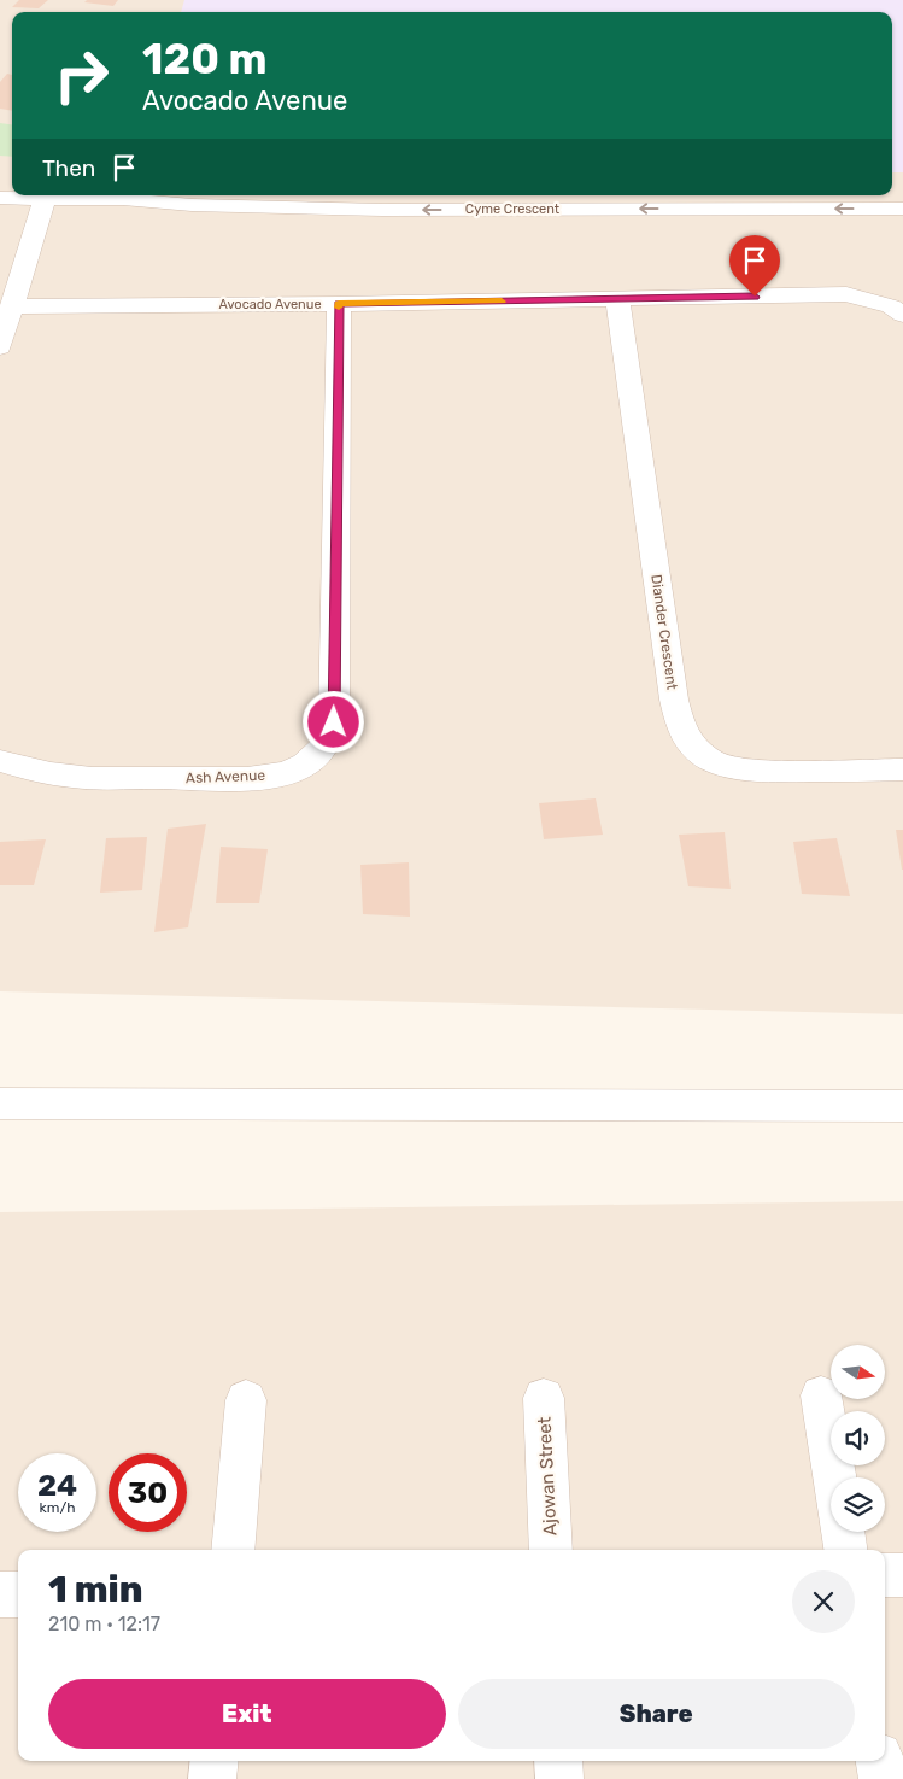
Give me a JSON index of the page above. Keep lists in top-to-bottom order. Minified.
{"streets":{"street":["Cyme Crescent","Avocado Avenue","Diander Crescent","Ash Avenue","Ajowan Street"]},"crossings":[["Avocado Avenue","Diander Crescent"],["Avocado Avenue","Ash Avenue"]],"one_way":["Cyme Crescent"],"north":"right","page":{"turn":["120 m","Avocado Avenue"],"then":"Then","speed":"24 km/h","limit":"30","heading":["1 min","210 m · 12:17"],"buttons":["Exit","Share"]}}
